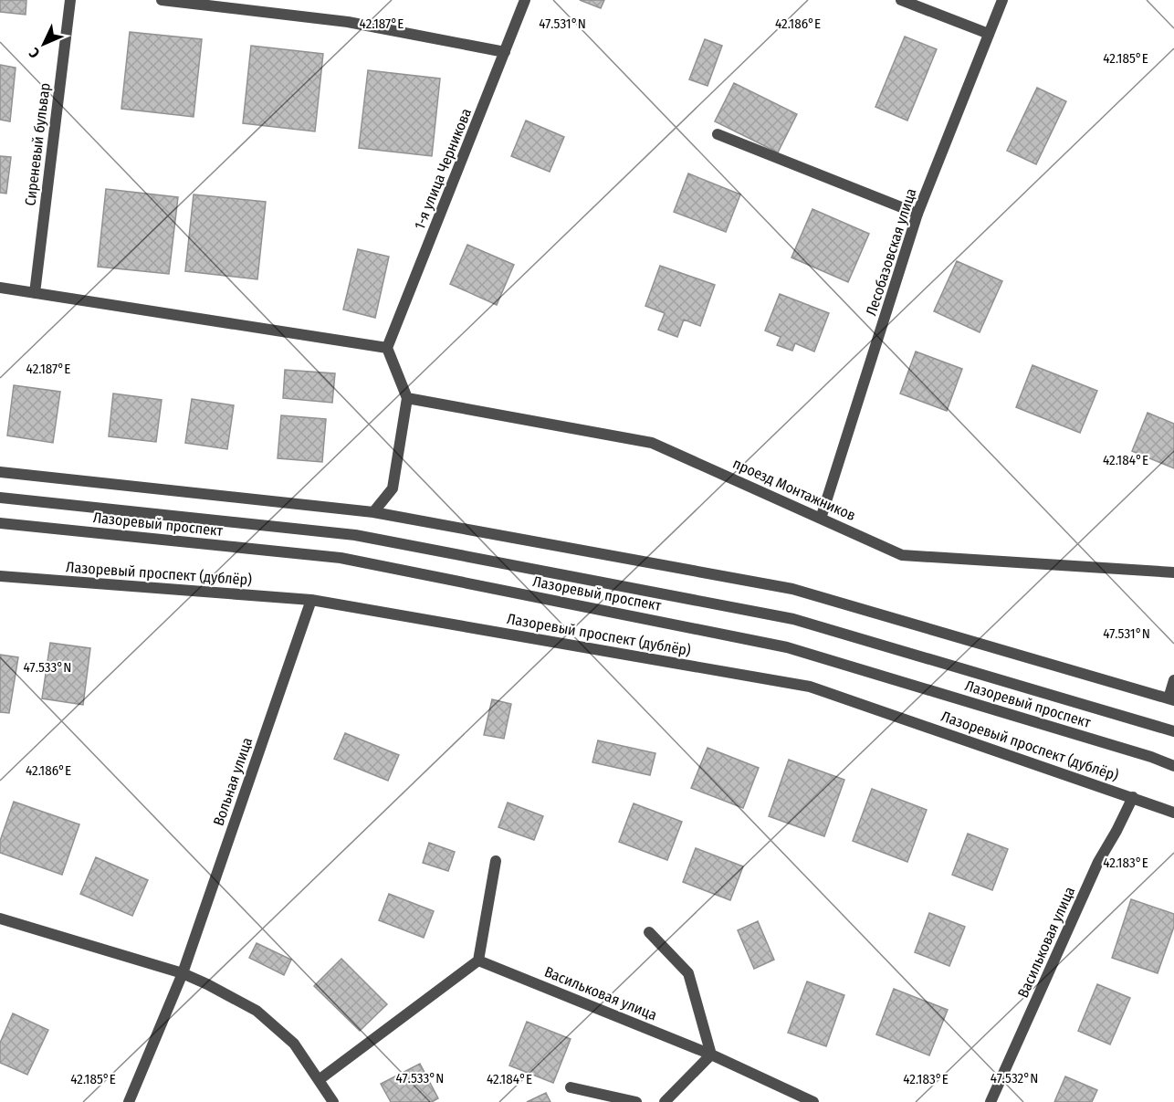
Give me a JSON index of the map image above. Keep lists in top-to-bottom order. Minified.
{"streets":{"street":["Сиреневый бульвар","1-я улица Черникова","Лесобазовская улица","проезд Монтажников","Лазоревый проспект","Лазоревый проспект (дублёр)","Вольная улица","Васильковая улица"]},"crossings":[["Лесобазовская улица","проезд Монтажников"],["Лазоревый проспект (дублёр)","Вольная улица"],["Лазоревый проспект (дублёр)","Васильковая улица"]],"north":"bottom left","coordinates":["42.187°E","42.186°E","47.531°N","42.185°E","42.184°E","47.533°N","42.183°E","47.532°N"]}
